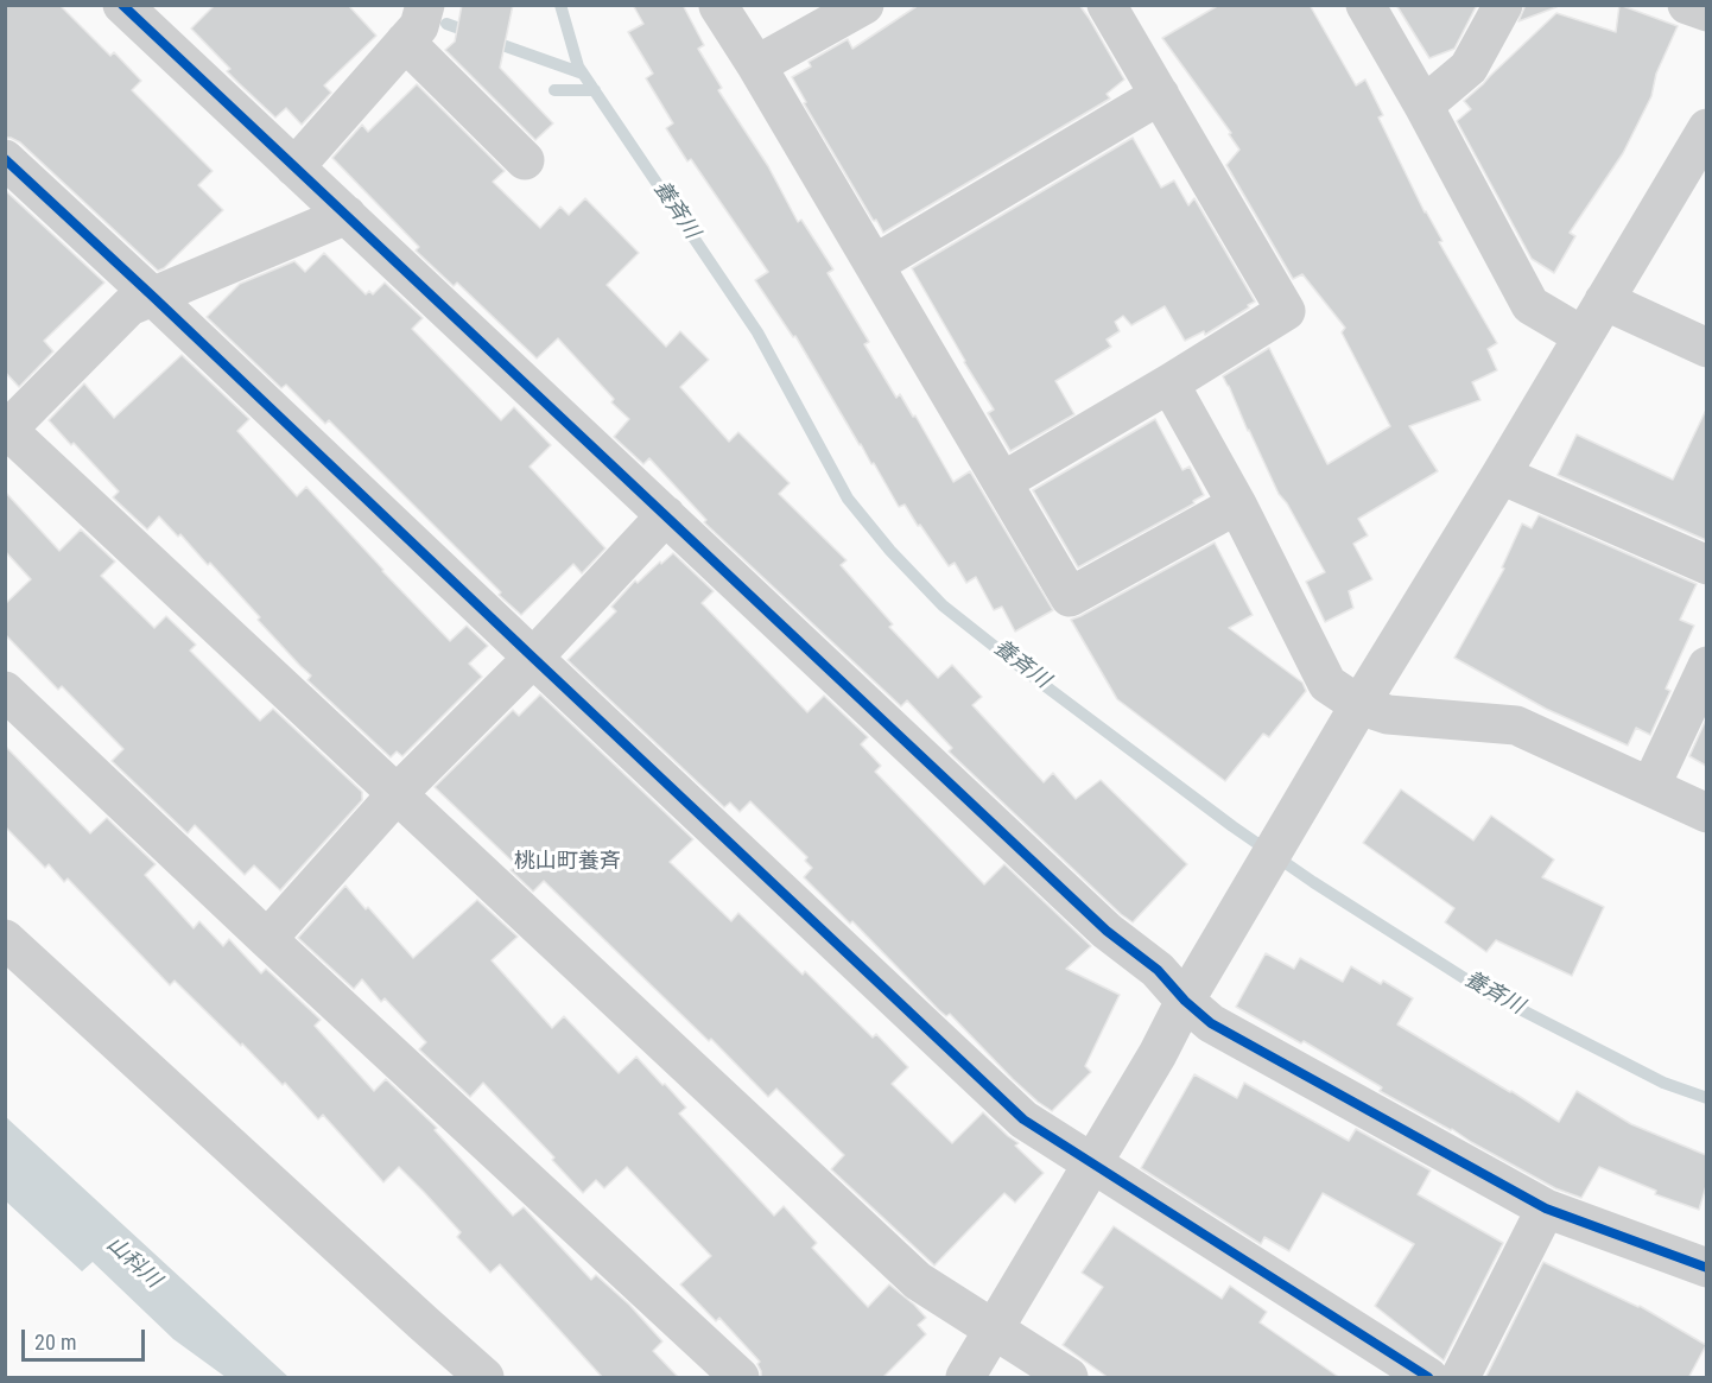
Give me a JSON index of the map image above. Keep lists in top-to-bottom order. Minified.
{"districts":["桃山町養斉"],"water":["養斉川","山科川"],"scale_bar":"20 m"}
